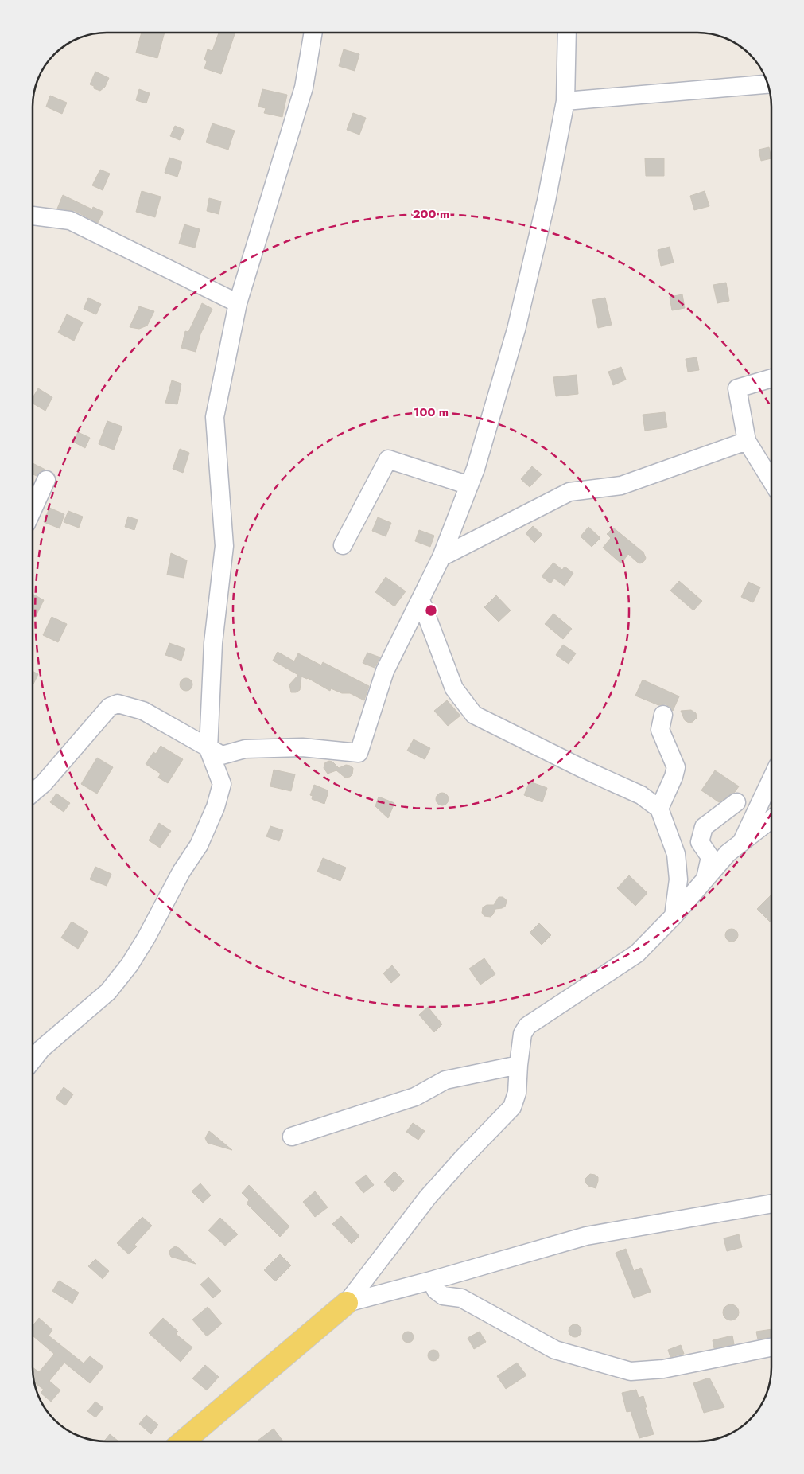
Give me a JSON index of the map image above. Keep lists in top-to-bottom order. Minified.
{"rings":["200 m","100 m"]}
